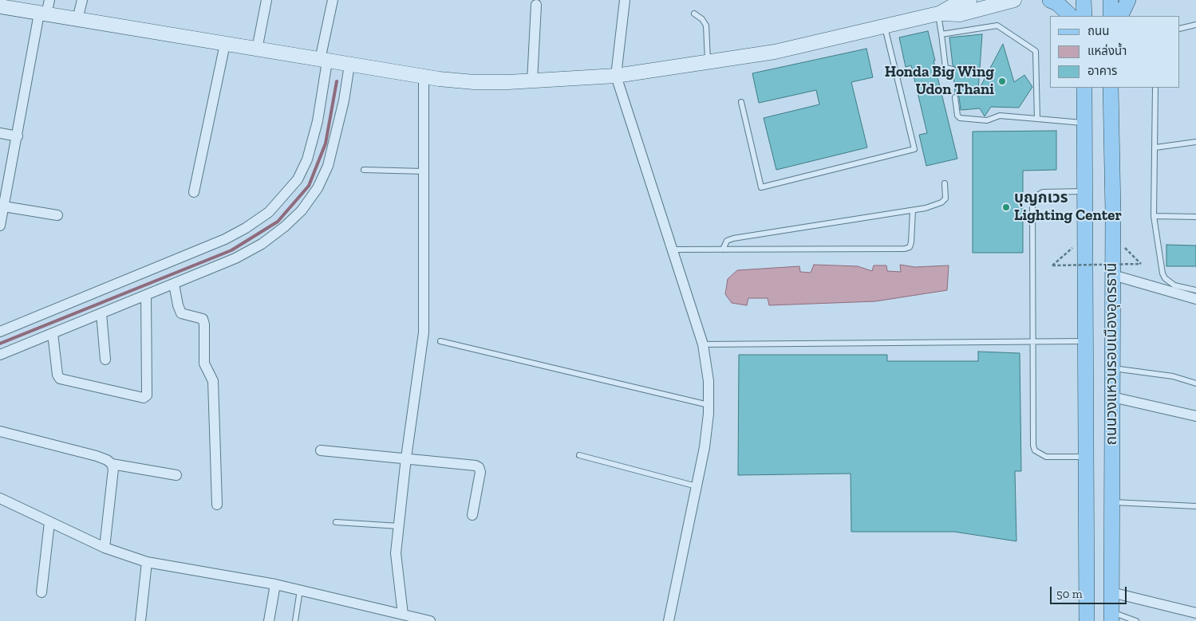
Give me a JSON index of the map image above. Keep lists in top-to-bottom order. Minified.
{"streets":{"main road":["ถนนวงแหวนรอบเมืองอุดรธานี"]},"places":["Honda Big Wing Udon Thani","บุญกเวร Lighting Center"],"legend":["ถนน","แหล่งน้ำ","อาคาร"],"scale_bar":"50 m"}
